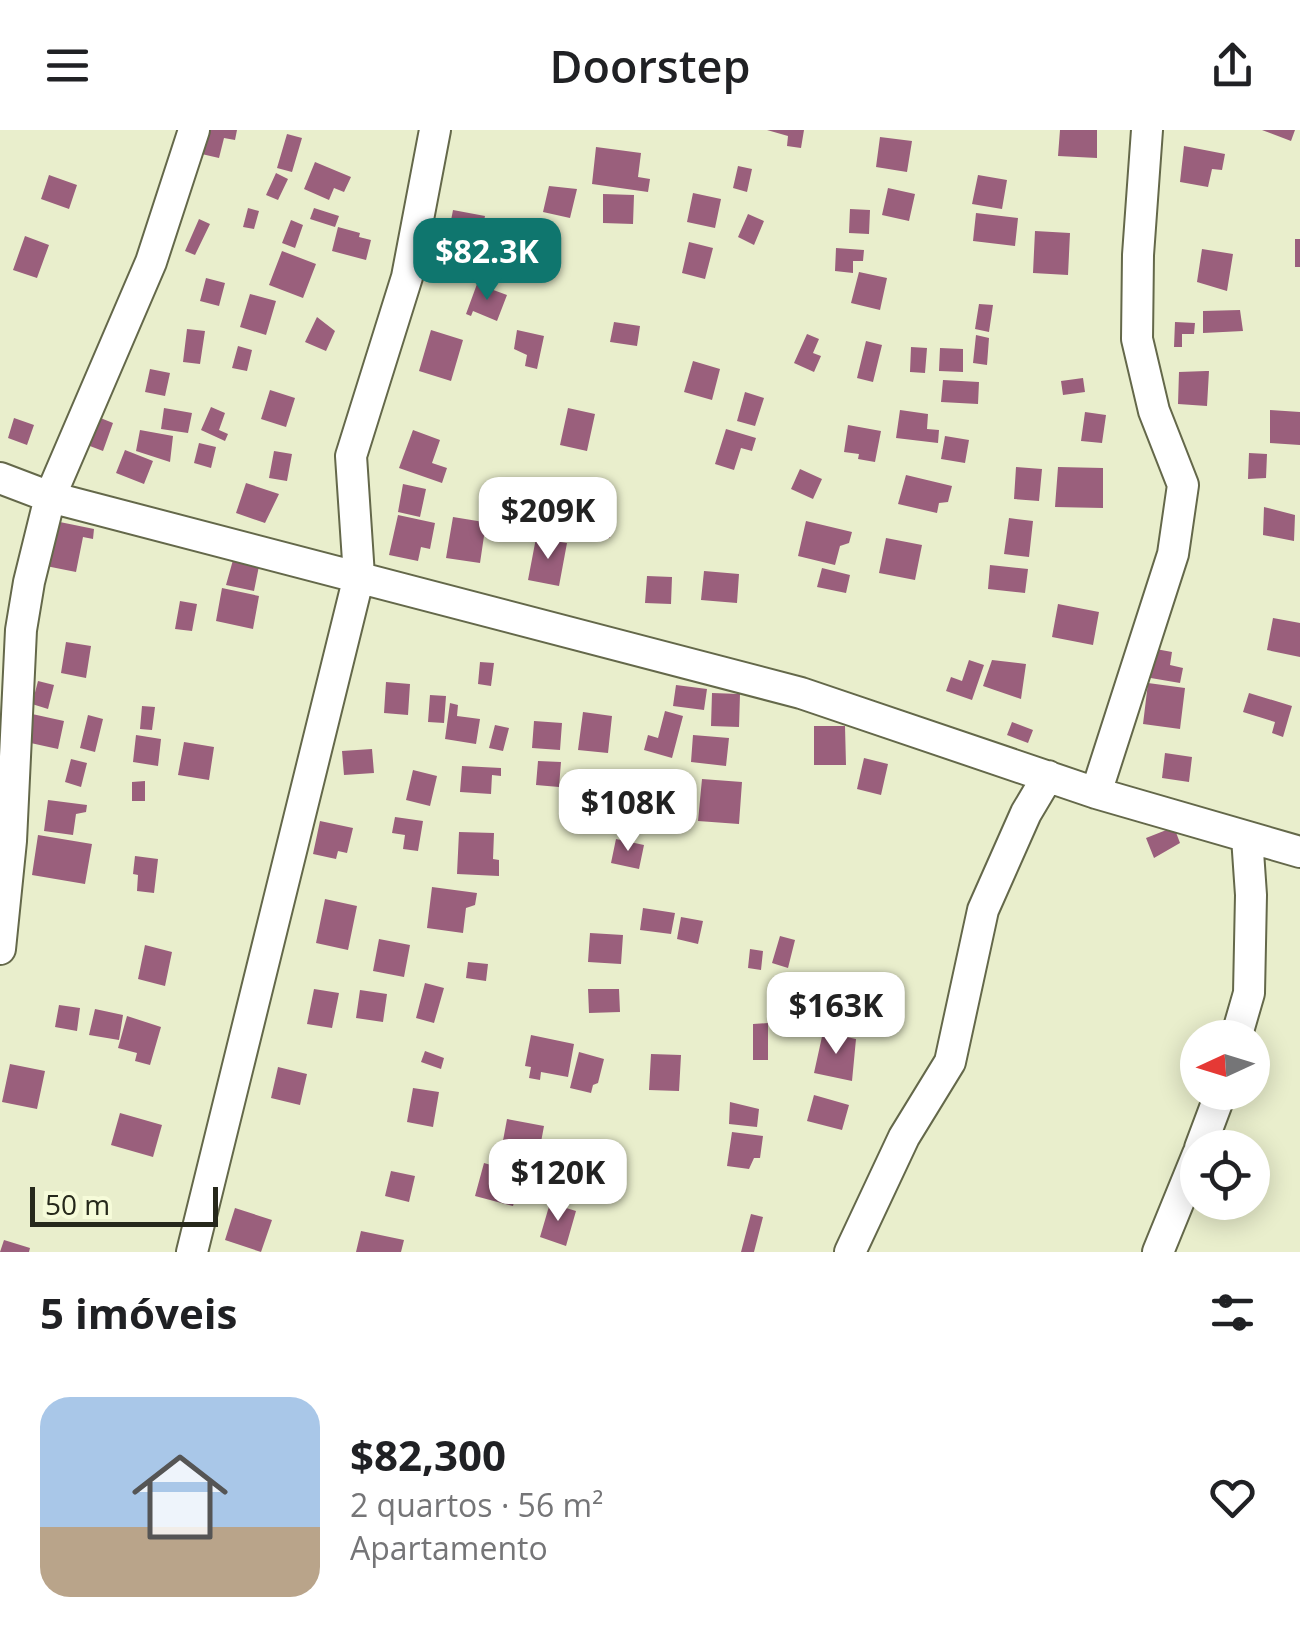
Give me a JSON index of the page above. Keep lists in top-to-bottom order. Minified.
{"scale_bar":"50 m","north":"left","page":{"header":"Doorstep","price":["$82.3K","$209K","$108K","$163K","$120K"],"scale":"50 m","heading":"5 imóveis","list":[{"name":"$82,300","note":"2 quartos · 56 m² · Apartamento"}]}}
